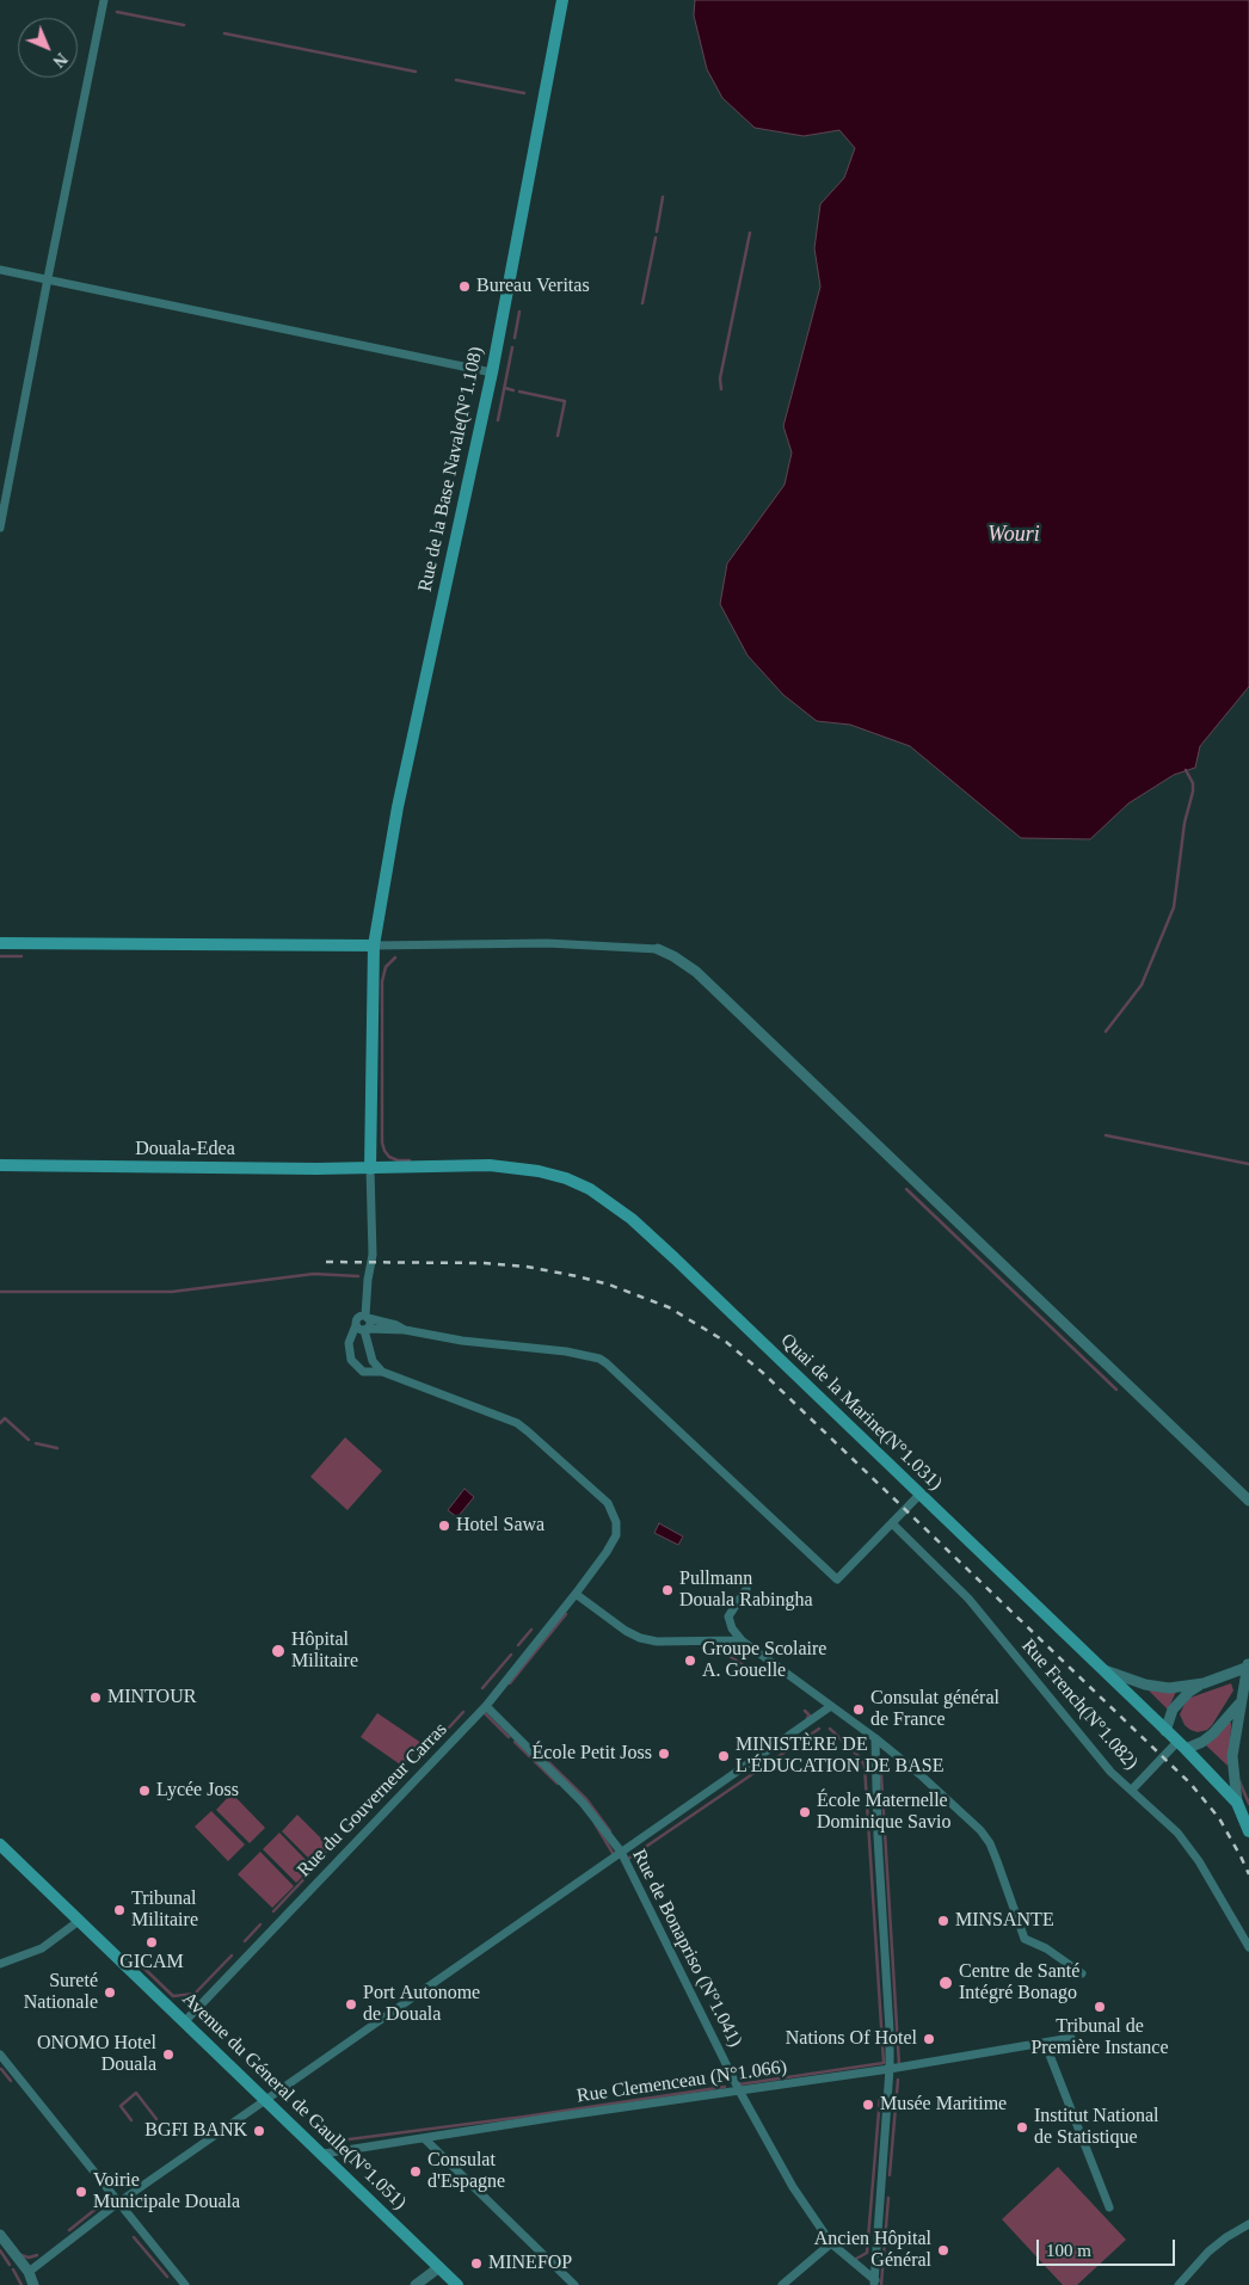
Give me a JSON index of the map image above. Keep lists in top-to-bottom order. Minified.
{"streets":{"main road":["Rue de la Base Navale(N°1.108)","Douala-Edea","Quai de la Marine(N°1.031)","Avenue du Géneral de Gaulle(N°1.051)"],"street":["Rue French(N°1.082)","Rue du Gouverneur Carras","Rue de Bonapriso (N°1.041)","Rue Clemenceau (N°1.066)"]},"crossings":[["Douala-Edea","Quai de la Marine(N°1.031)"],["Douala-Edea","Rue du Gouverneur Carras"],["Quai de la Marine(N°1.031)","Rue du Gouverneur Carras"],["Rue du Gouverneur Carras","Rue de Bonapriso (N°1.041)"],["Rue du Gouverneur Carras","Avenue du Géneral de Gaulle(N°1.051)"],["Rue de Bonapriso (N°1.041)","Rue Clemenceau (N°1.066)"],["Rue Clemenceau (N°1.066)","Avenue du Géneral de Gaulle(N°1.051)"]],"water":["Wouri"],"places":["Bureau Veritas","Hotel Sawa","Pullmann Douala Rabingha","Hôpital Militaire","Groupe Scolaire A. Gouelle","MINTOUR","Consulat général de France","École Petit Joss","MINISTÈRE DE L'ÉDUCATION DE BASE","Lycée Joss","École Maternelle Dominique Savio","Tribunal Militaire","MINSANTE","GICAM","Centre de Santé Intégré Bonago","Sureté Nationale","Port Autonome de Douala","Tribunal de Première Instance","Nations Of Hotel","ONOMO Hotel Douala","Musée Maritime","Institut National de Statistique","BGFI BANK","Consulat d'Espagne","Voirie Municipale Douala","Ancien Hôpital Général","MINEFOP"],"scale_bar":"100 m","north":"bottom right"}
